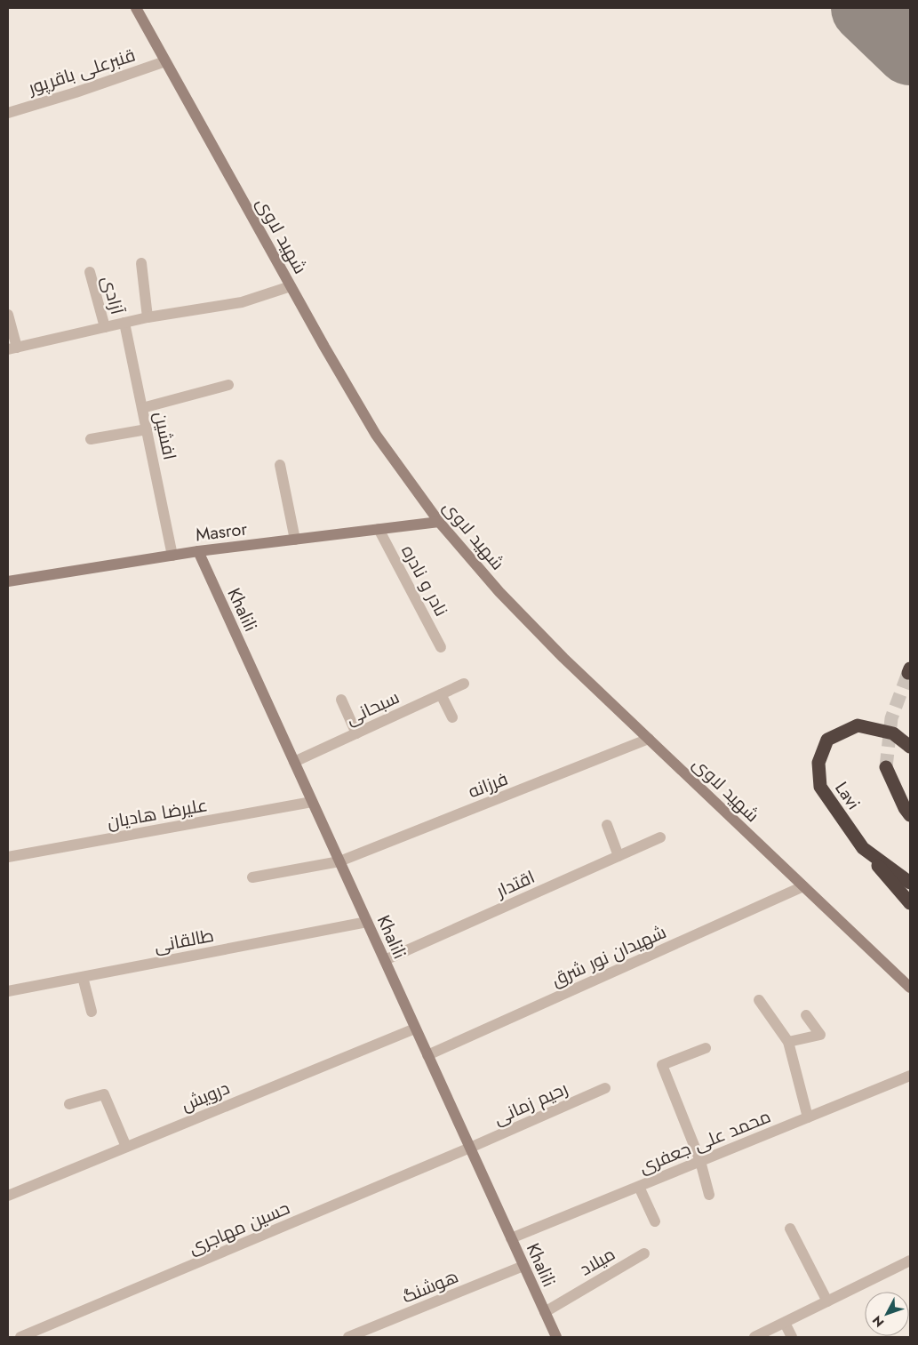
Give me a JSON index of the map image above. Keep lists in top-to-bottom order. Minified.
{"streets":{"highway":["Lavi"],"street":["قنبرعلی باقرپور","شهید لاوی","آزادی","افشین","Masror","نادر و نادره","Khalili","سبحانی","فرزانه","علیرضا هادیان","اقتدار","طالقانی","شهیدان نور شرق","درویش","رحیم زمانی","محمد علی جعفری","حسین مهاجری","میلاد","هوشنگ"]},"crossings":[["قنبرعلی باقرپور","شهید لاوی"],["شهید لاوی","Masror"],["شهید لاوی","فرزانه"],["شهید لاوی","شهیدان نور شرق"],["افشین","Masror"],["Masror","نادر و نادره"],["Masror","Khalili"],["Khalili","سبحانی"],["Khalili","فرزانه"],["Khalili","علیرضا هادیان"],["Khalili","اقتدار"],["Khalili","طالقانی"],["Khalili","شهیدان نور شرق"],["Khalili","درویش"],["Khalili","رحیم زمانی"],["Khalili","محمد علی جعفری"],["Khalili","حسین مهاجری"],["Khalili","میلاد"],["Khalili","هوشنگ"],["رحیم زمانی","حسین مهاجری"]],"north":"bottom left"}
